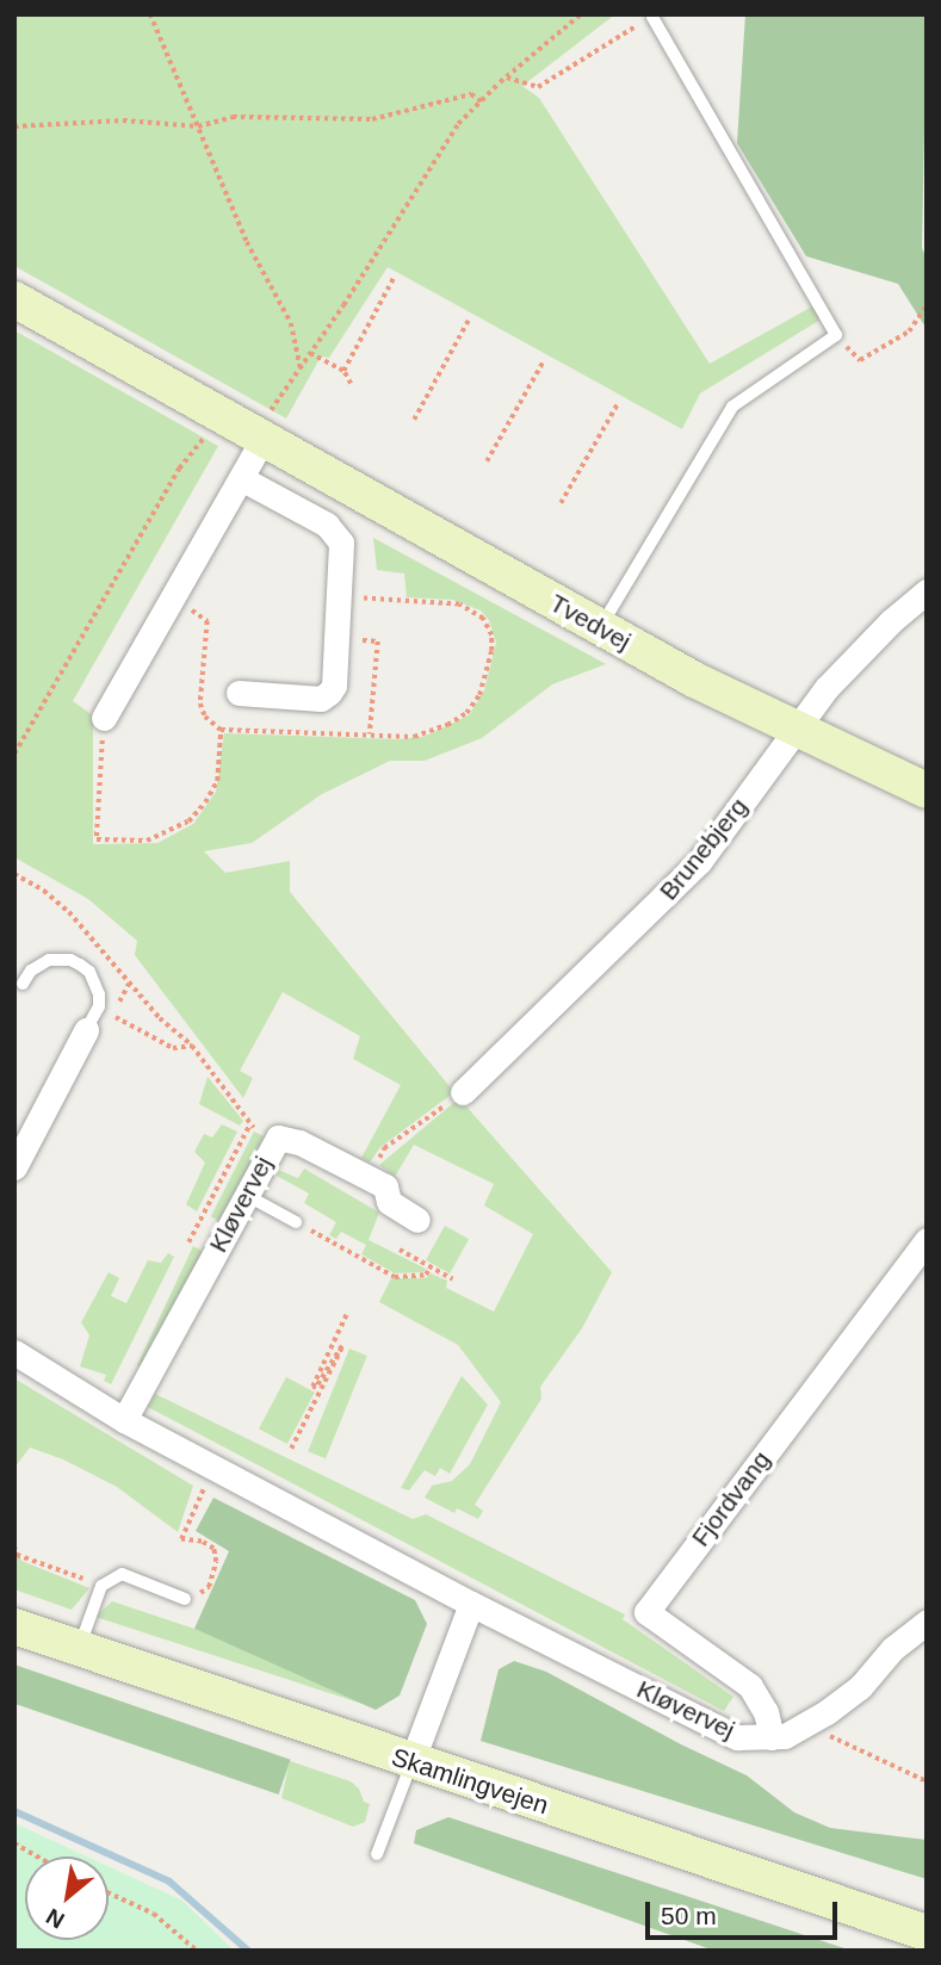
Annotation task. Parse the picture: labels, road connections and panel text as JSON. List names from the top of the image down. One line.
{"streets":{"street":["Tvedvej","Brunebjerg","Kløvervej","Fjordvang","Skamlingvejen"]},"crossings":[["Tvedvej","Brunebjerg"],["Kløvervej","Fjordvang"]],"scale_bar":"50 m","north":"bottom left"}
